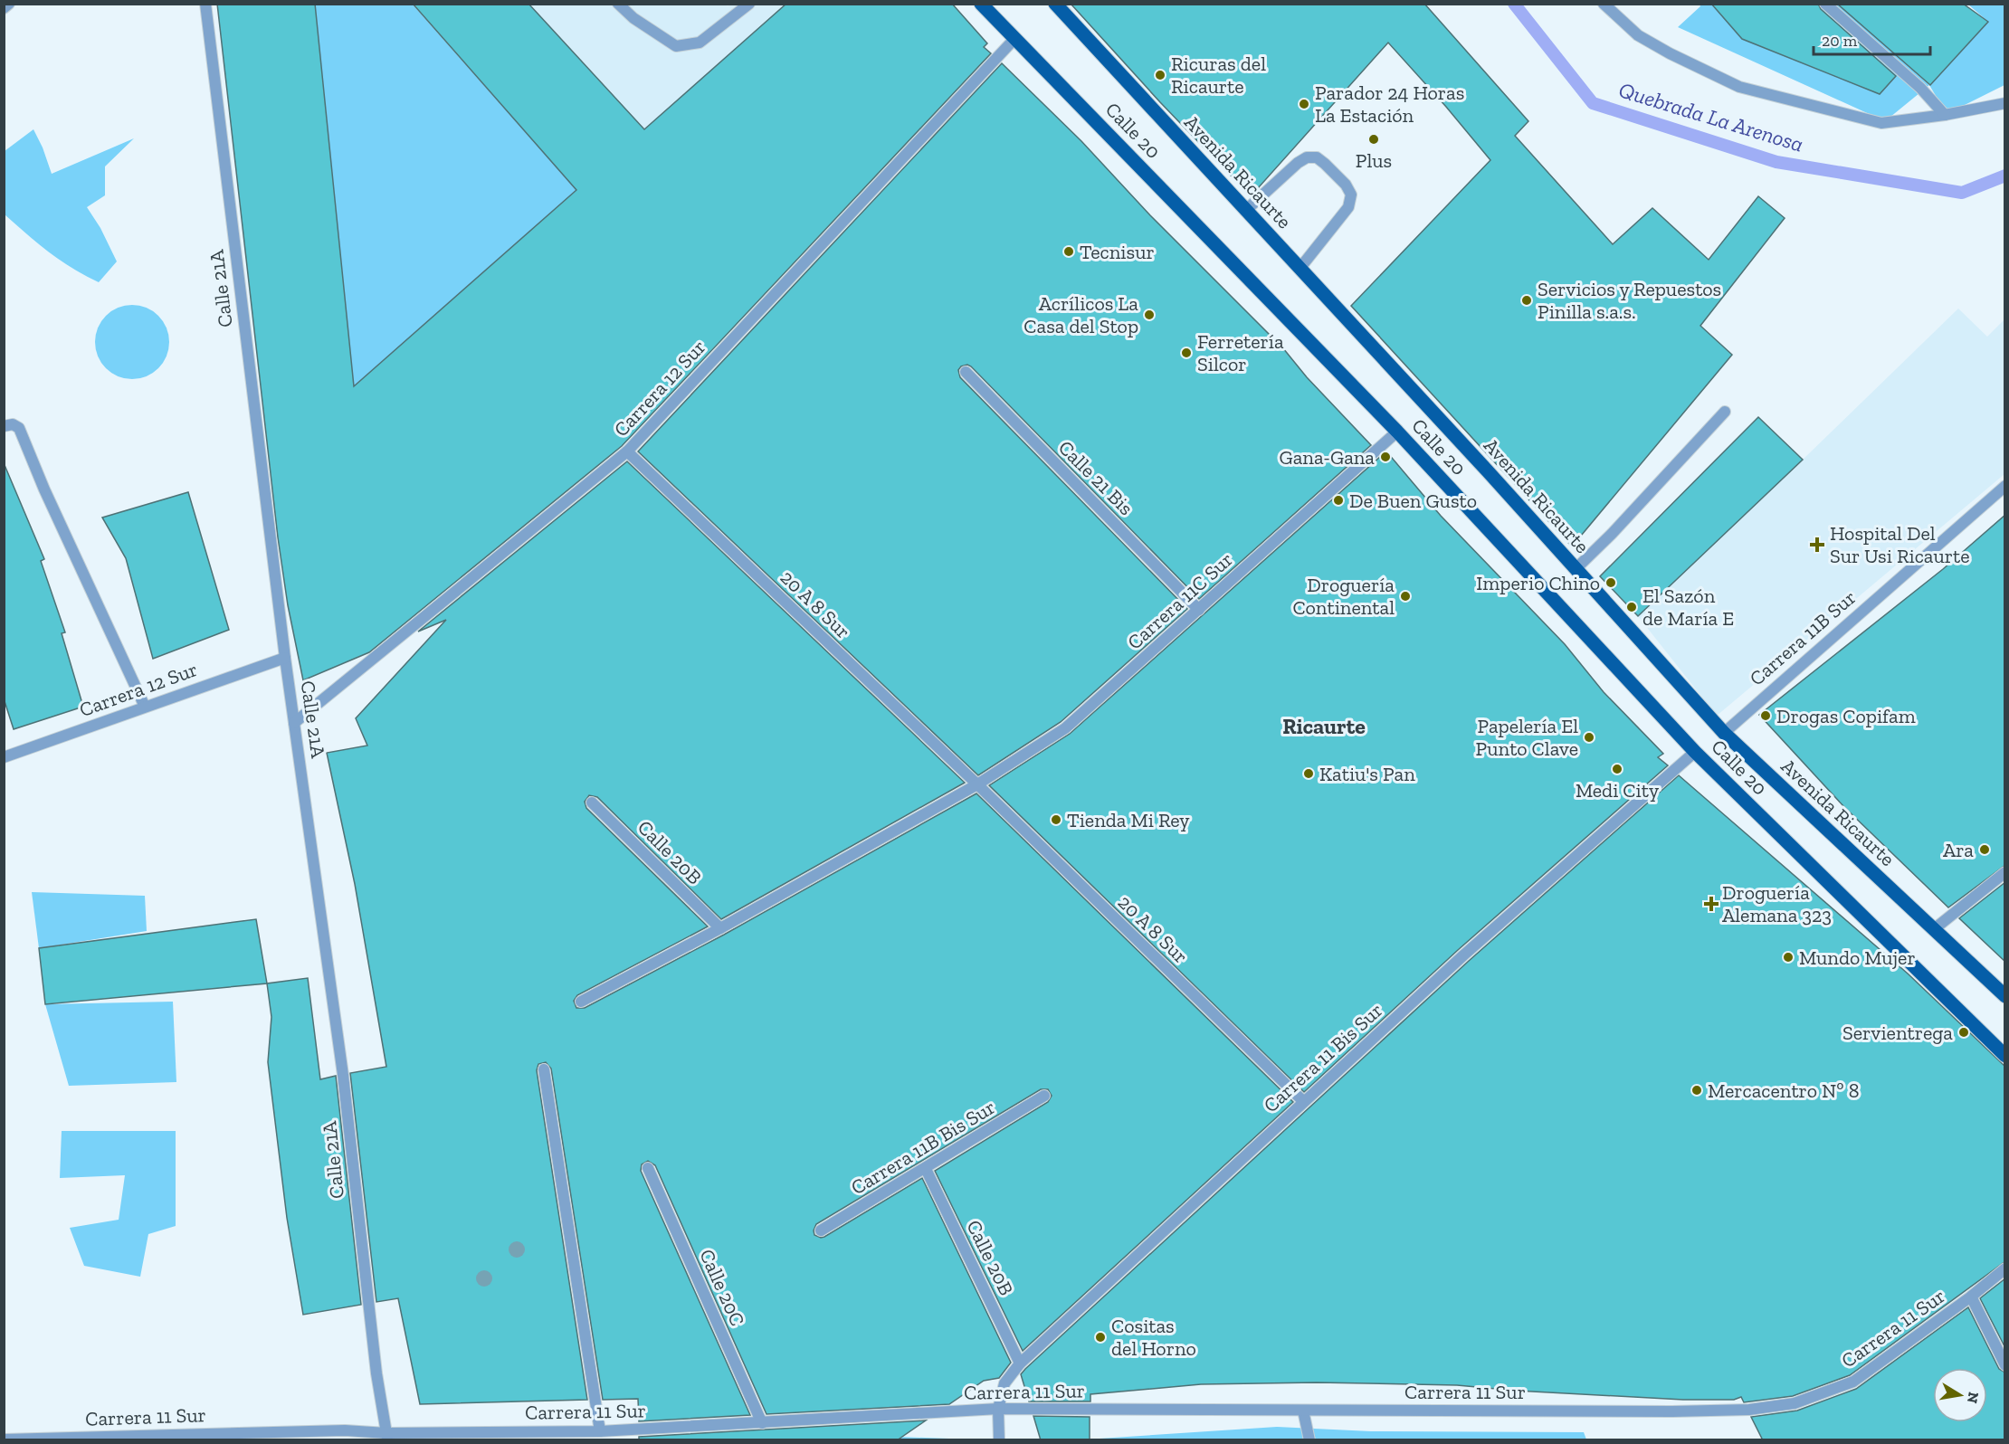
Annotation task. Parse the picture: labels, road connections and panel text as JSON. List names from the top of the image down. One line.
{"streets":{"main road":["Calle 20","Avenida Ricaurte"],"street":["Calle 21A","Carrera 12 Sur","Calle 21 Bis","Carrera 11C Sur","20 A 8 Sur","Carrera 11B Sur","Calle 20B","Carrera 11 Bis Sur","Carrera 11B Bis Sur","Calle 20C","Carrera 11 Sur"]},"crossings":[["Calle 20","Carrera 12 Sur"],["Calle 20","Carrera 11C Sur"],["Calle 20","Carrera 11 Bis Sur"],["Avenida Ricaurte","Carrera 11B Sur"],["Calle 21A","Carrera 12 Sur"],["Calle 21A","Carrera 11 Sur"],["Carrera 12 Sur","20 A 8 Sur"],["Calle 21 Bis","Carrera 11C Sur"],["Carrera 11C Sur","20 A 8 Sur"],["20 A 8 Sur","Carrera 11 Bis Sur"],["Calle 20B","Carrera 11 Bis Sur"],["Calle 20B","Carrera 11B Bis Sur"],["Carrera 11 Bis Sur","Carrera 11 Sur"],["Calle 20C","Carrera 11 Sur"]],"districts":["Ricaurte"],"water":["Quebrada La Arenosa"],"places":{"other":["Ricuras del Ricaurte","Parador 24 Horas La Estación","Plus","Tecnisur","Servicios y Repuestos Pinilla s.a.s.","Acrílicos La Casa del Stop","Ferretería Silcor","Gana-Gana","De Buen Gusto","Imperio Chino","Droguería Continental","El Sazón de María E","Drogas Copifam","Papelería El Punto Clave","Medi City","Katiu's Pan","Tienda Mi Rey","Ara","Mundo Mujer","Servientrega","Mercacentro Nº 8","Cositas del Horno"],"health":["Hospital Del Sur Usi Ricaurte","Droguería Alemana 323"]},"scale_bar":"20 m","north":"right"}
